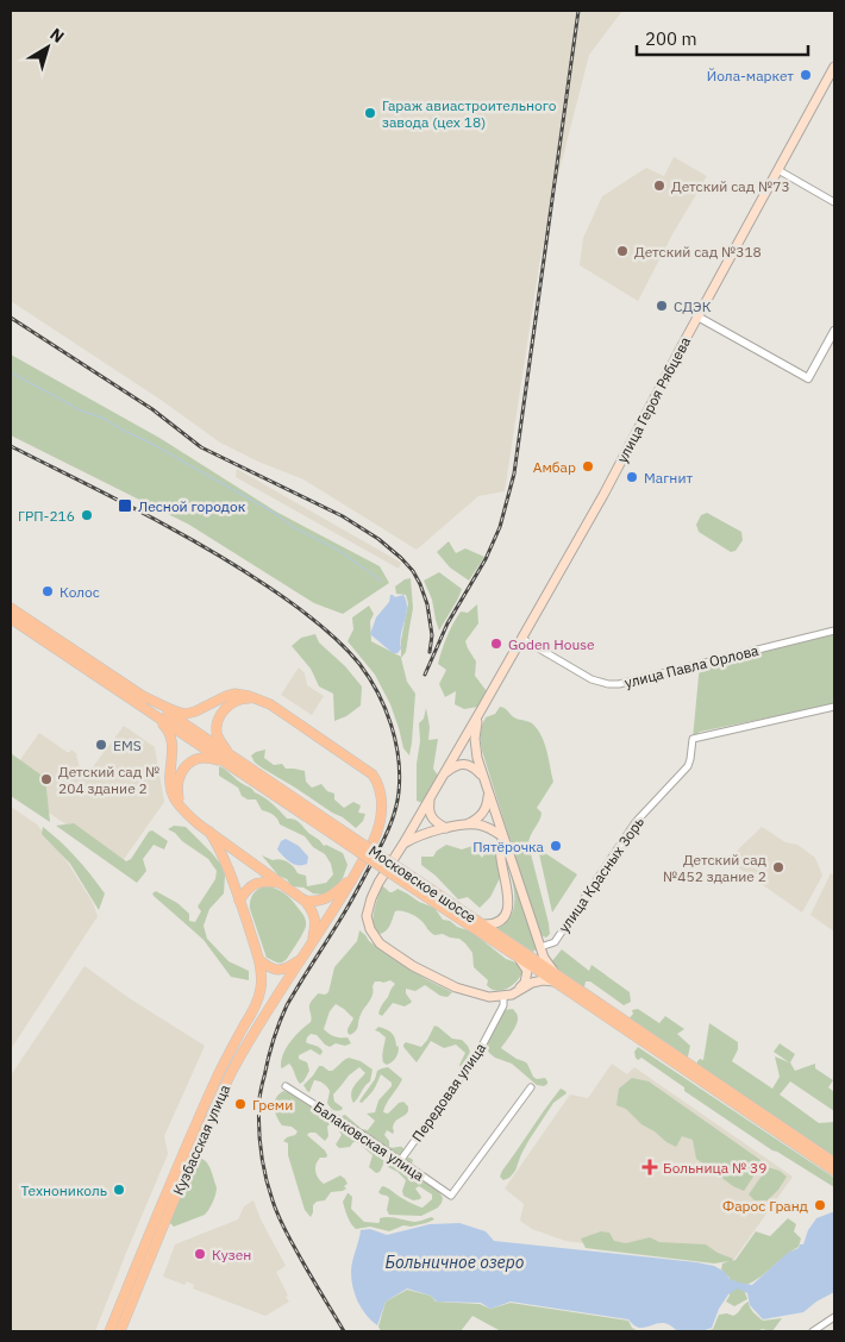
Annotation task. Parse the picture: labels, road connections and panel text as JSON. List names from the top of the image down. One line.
{"streets":{"main road":["улица Героя Рябцева","Московское шоссе","Кузбасская улица"],"street":["улица Павла Орлова","улица Красных Зорь","Передовая улица","Балаковская улица"]},"crossings":[["улица Героя Рябцева","улица Павла Орлова"],["Передовая улица","Балаковская улица"]],"water":["Больничное озеро"],"places":{"other":["Йола-маркет","Гараж авиастроительного завода (цех 18)","Детский сад №73","Детский сад №318","СДЭК","Амбар","Магнит","ГРП-216","Колос","Goden House","EMS","Детский сад № 204 здание 2","Пятёрочка","Детский сад №452 здание 2","Греми","Технониколь","Фарос Гранд","Кузен"],"transit":["Лесной городок"],"health":["Больница № 39"]},"scale_bar":"200 m","north":"top right"}
